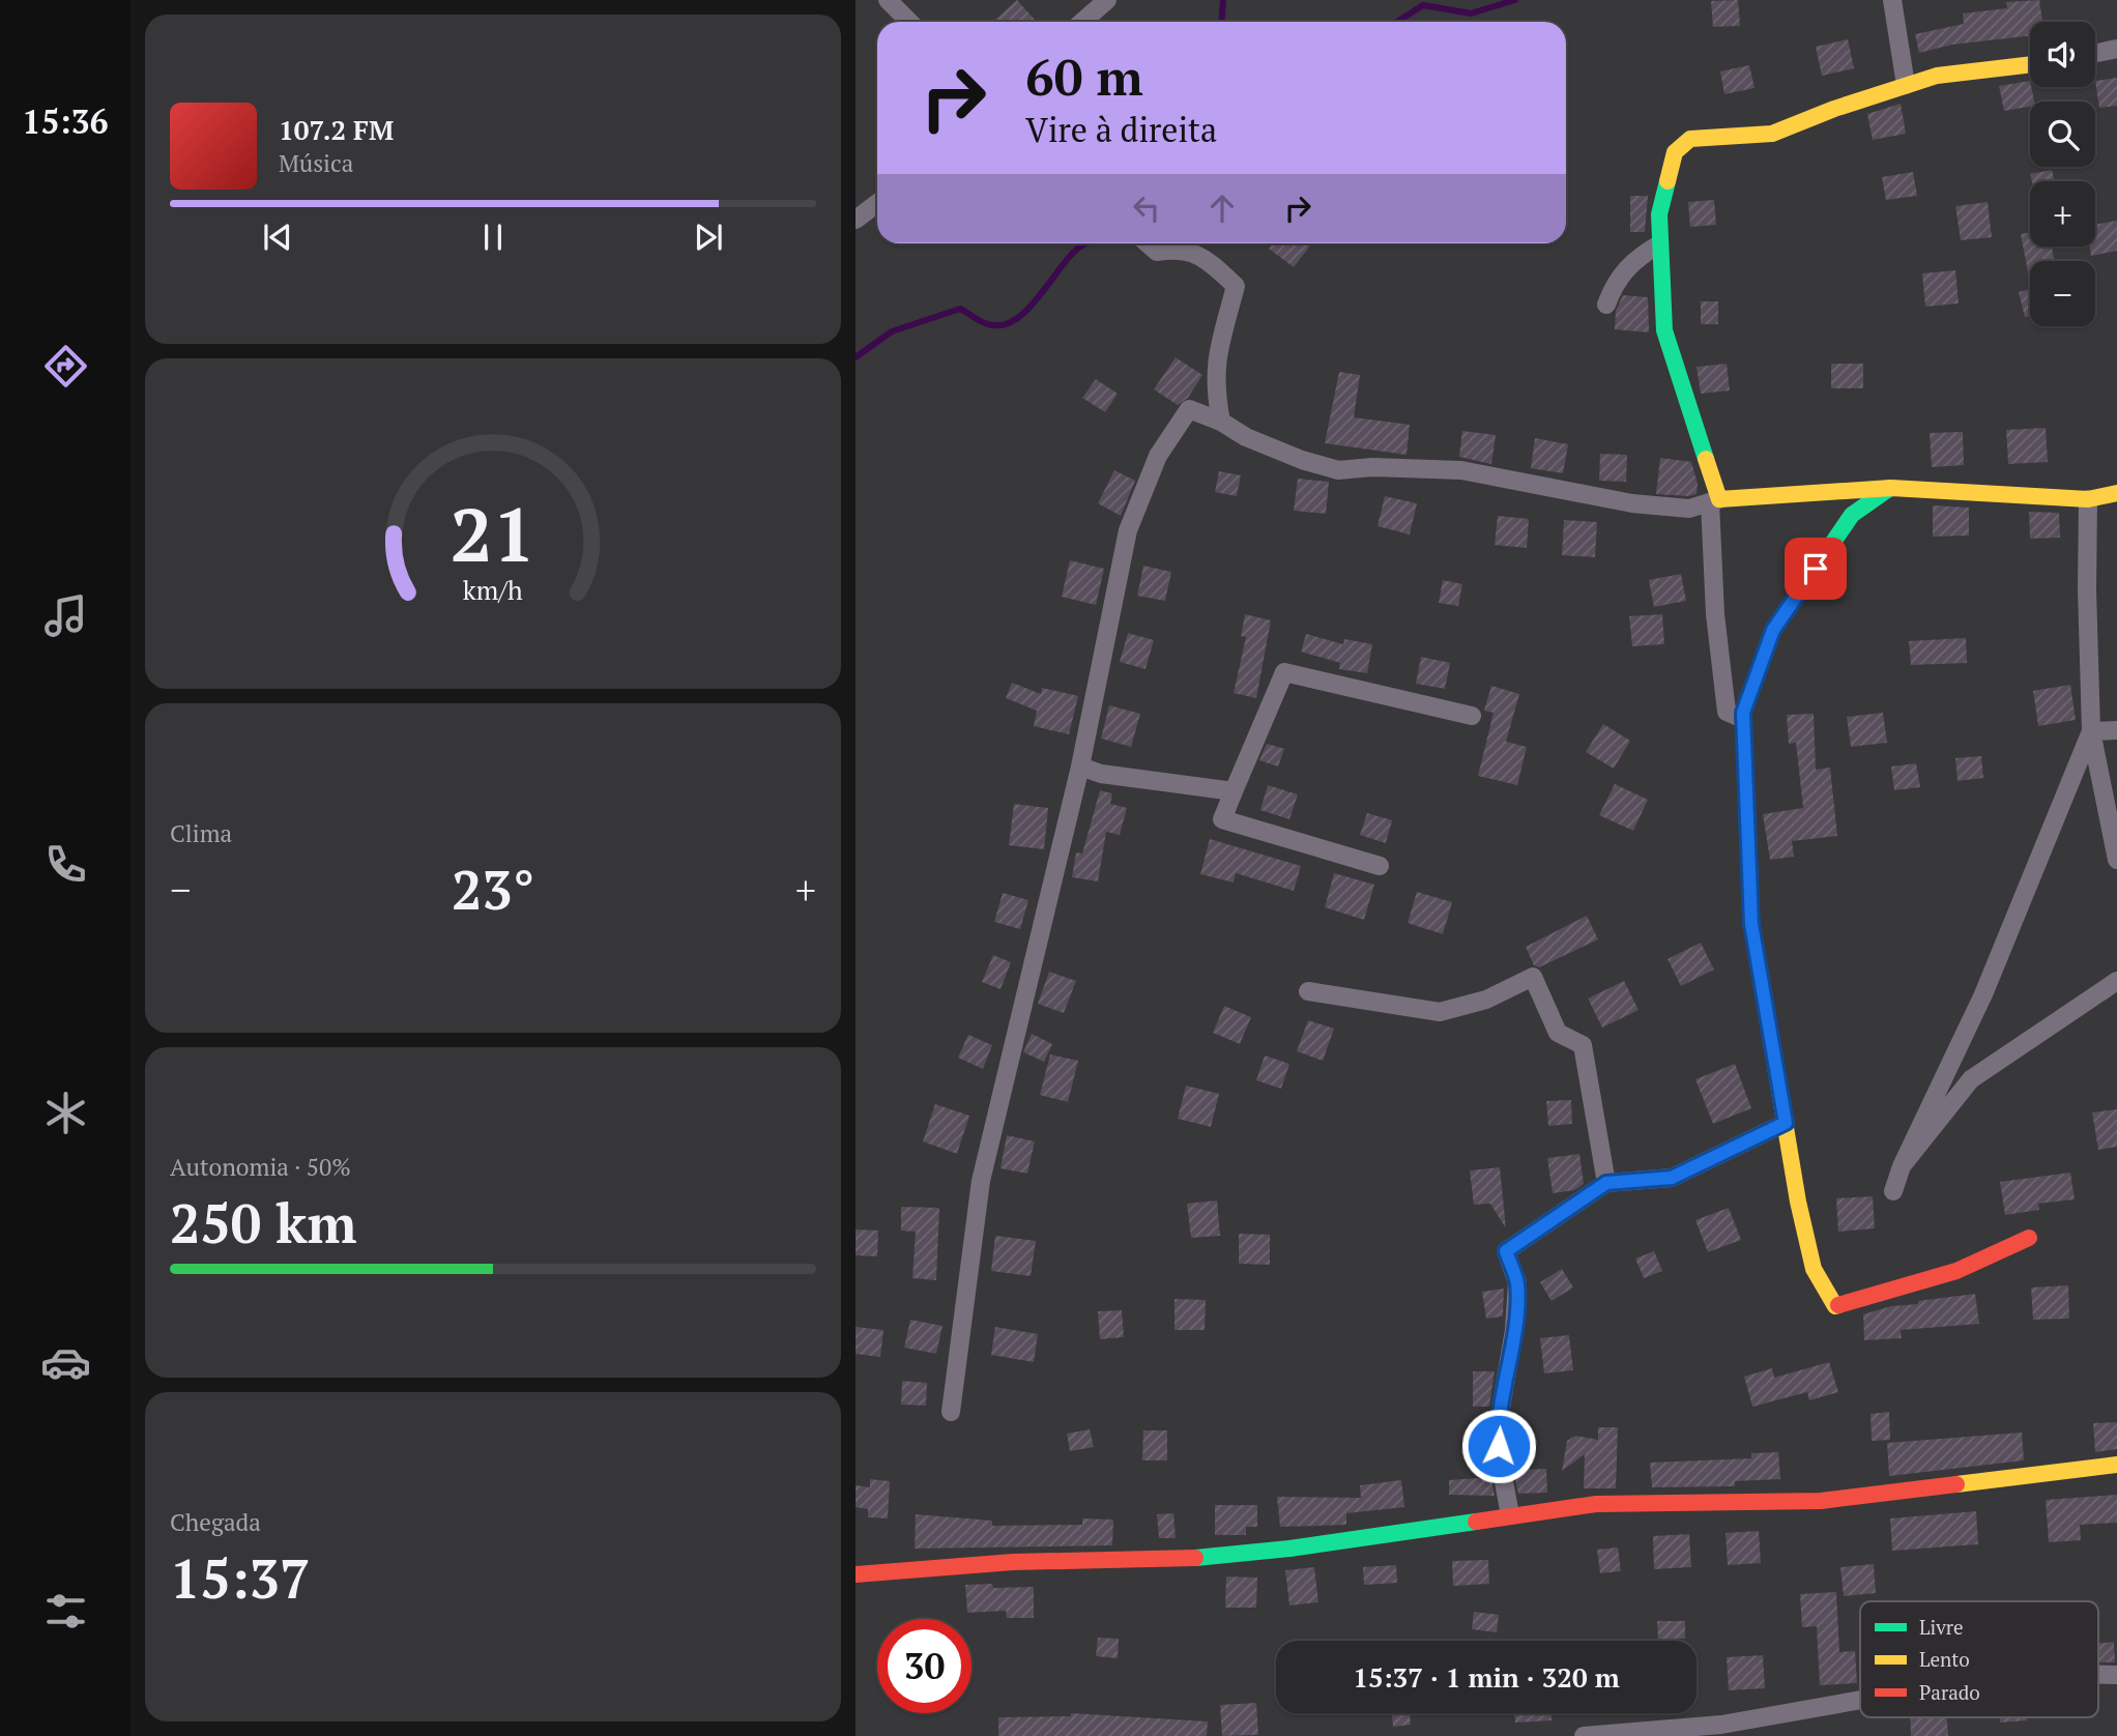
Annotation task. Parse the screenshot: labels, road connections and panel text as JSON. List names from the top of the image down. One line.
{"legend":["Livre","Lento","Parado"],"page":{"tabs":"15:36","map_buttons":["+","−"],"turn":["60 m","Vire à direita"],"song":["107.2 FM","Música"],"tile":["Clima",["Autonomia · 50%","250 km"],["Chegada","15:37"]],"heat":["−","23°","+"],"limit":"30","trip":"15:37 · 1 min · 320 m","gauge":["21","km/h"]}}
